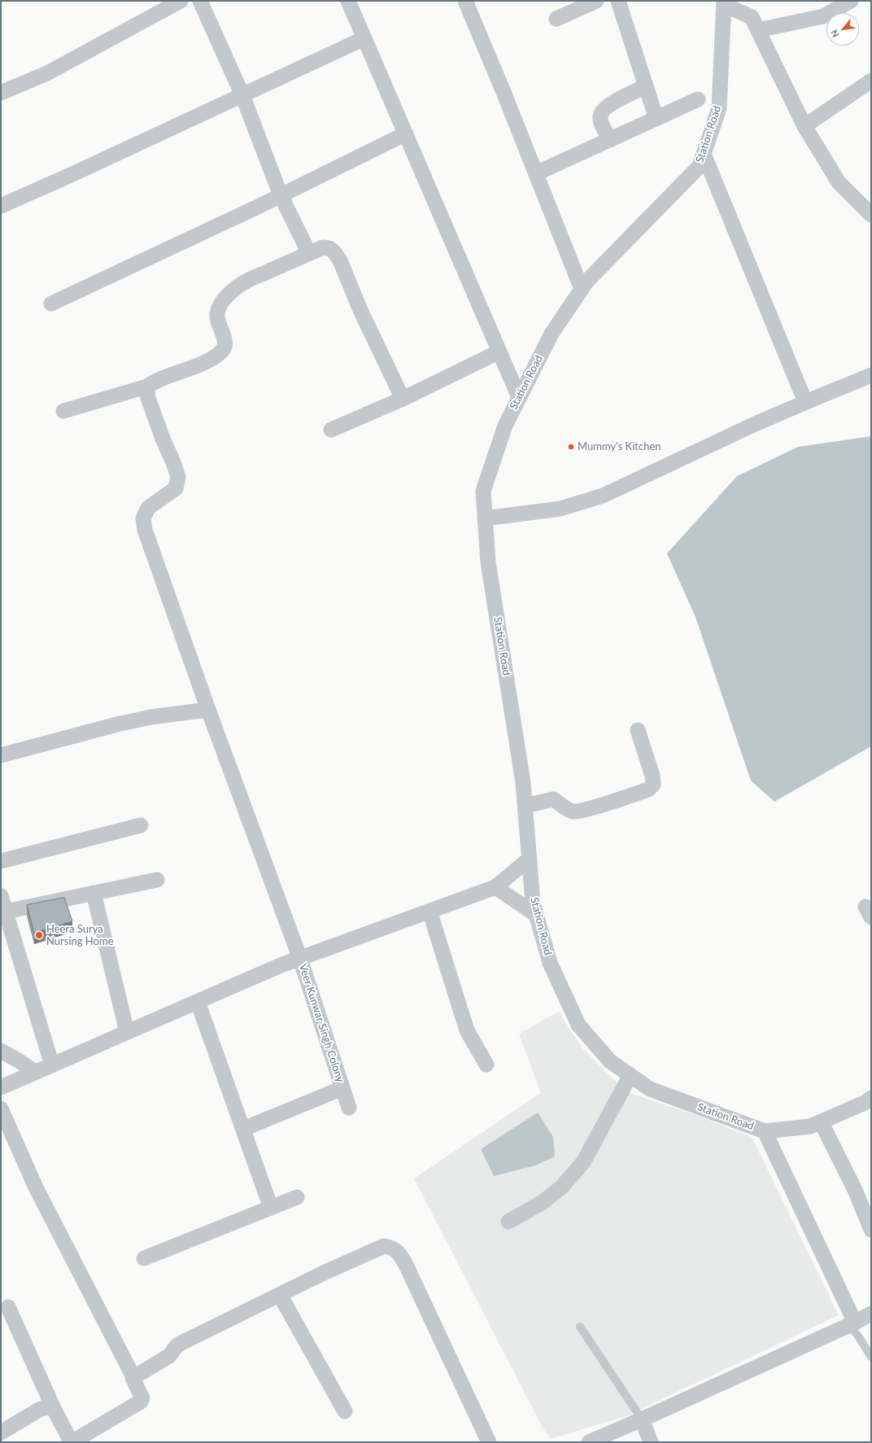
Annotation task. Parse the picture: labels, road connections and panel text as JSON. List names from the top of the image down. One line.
{"streets":{"street":["Station Road","Veer Kunwar Singh Colony"]},"places":["Mummy's Kitchen","Heera Surya Nursing Home"],"north":"bottom left"}
